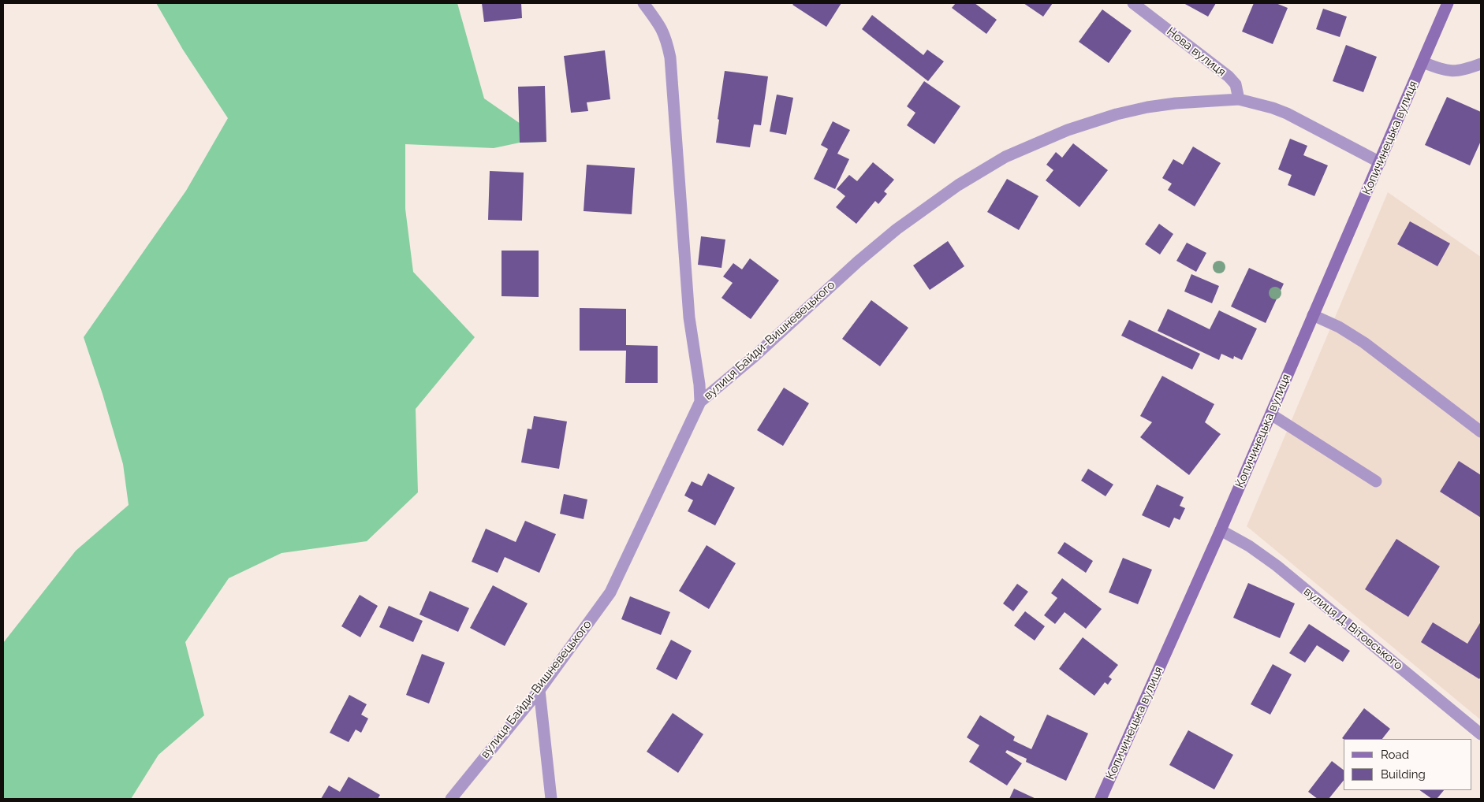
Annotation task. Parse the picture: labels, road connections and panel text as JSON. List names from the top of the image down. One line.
{"streets":{"main road":["Копичинецька вулиця"],"street":["Нова вулиця","вулиця Байди-Вишневецького","вулиця Д. Вітовського"]},"crossings":[["Нова вулиця","вулиця Байди-Вишневецького"],["Копичинецька вулиця","вулиця Д. Вітовського"]],"legend":["Road","Building"]}
